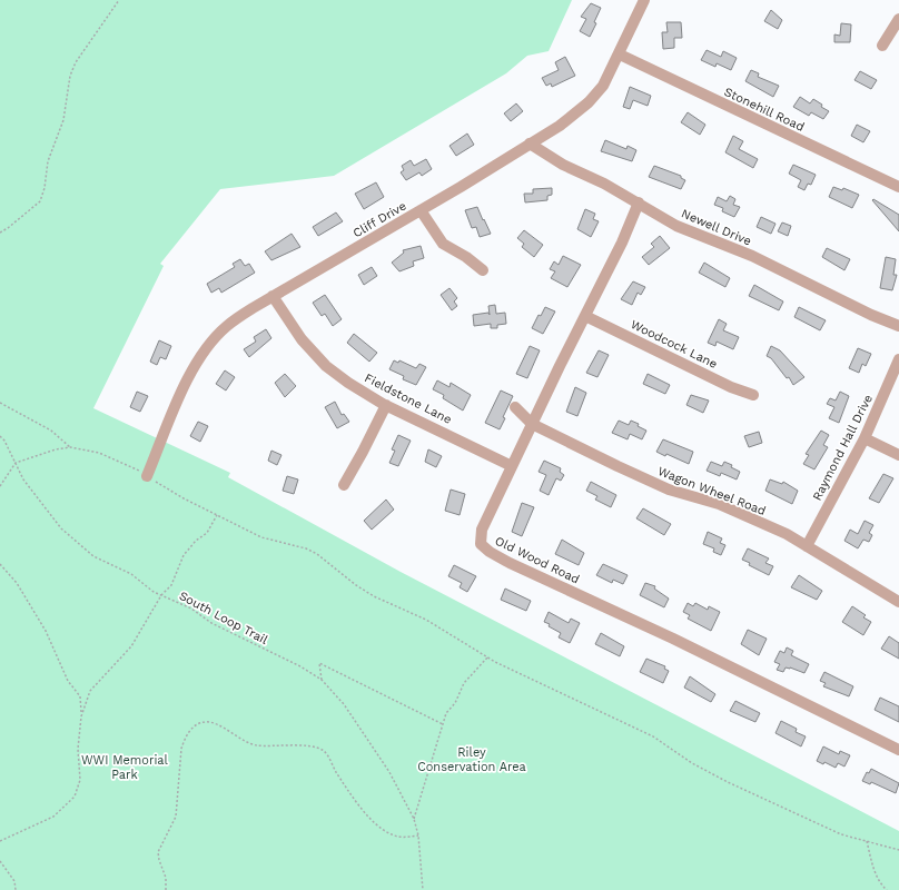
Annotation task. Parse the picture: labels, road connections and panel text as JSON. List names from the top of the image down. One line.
{"streets":{"street":["Stonehill Road","Cliff Drive","Newell Drive","Woodcock Lane","Fieldstone Lane","Raymond Hall Drive","Wagon Wheel Road","Old Wood Road"],"path":["South Loop Trail"]},"crossings":[["Stonehill Road","Cliff Drive"],["Cliff Drive","Newell Drive"],["Cliff Drive","Fieldstone Lane"],["Newell Drive","Old Wood Road"],["Woodcock Lane","Old Wood Road"],["Fieldstone Lane","Old Wood Road"],["Raymond Hall Drive","Wagon Wheel Road"],["Wagon Wheel Road","Old Wood Road"]],"parks":["Riley Conservation Area","WWI Memorial Park"]}
